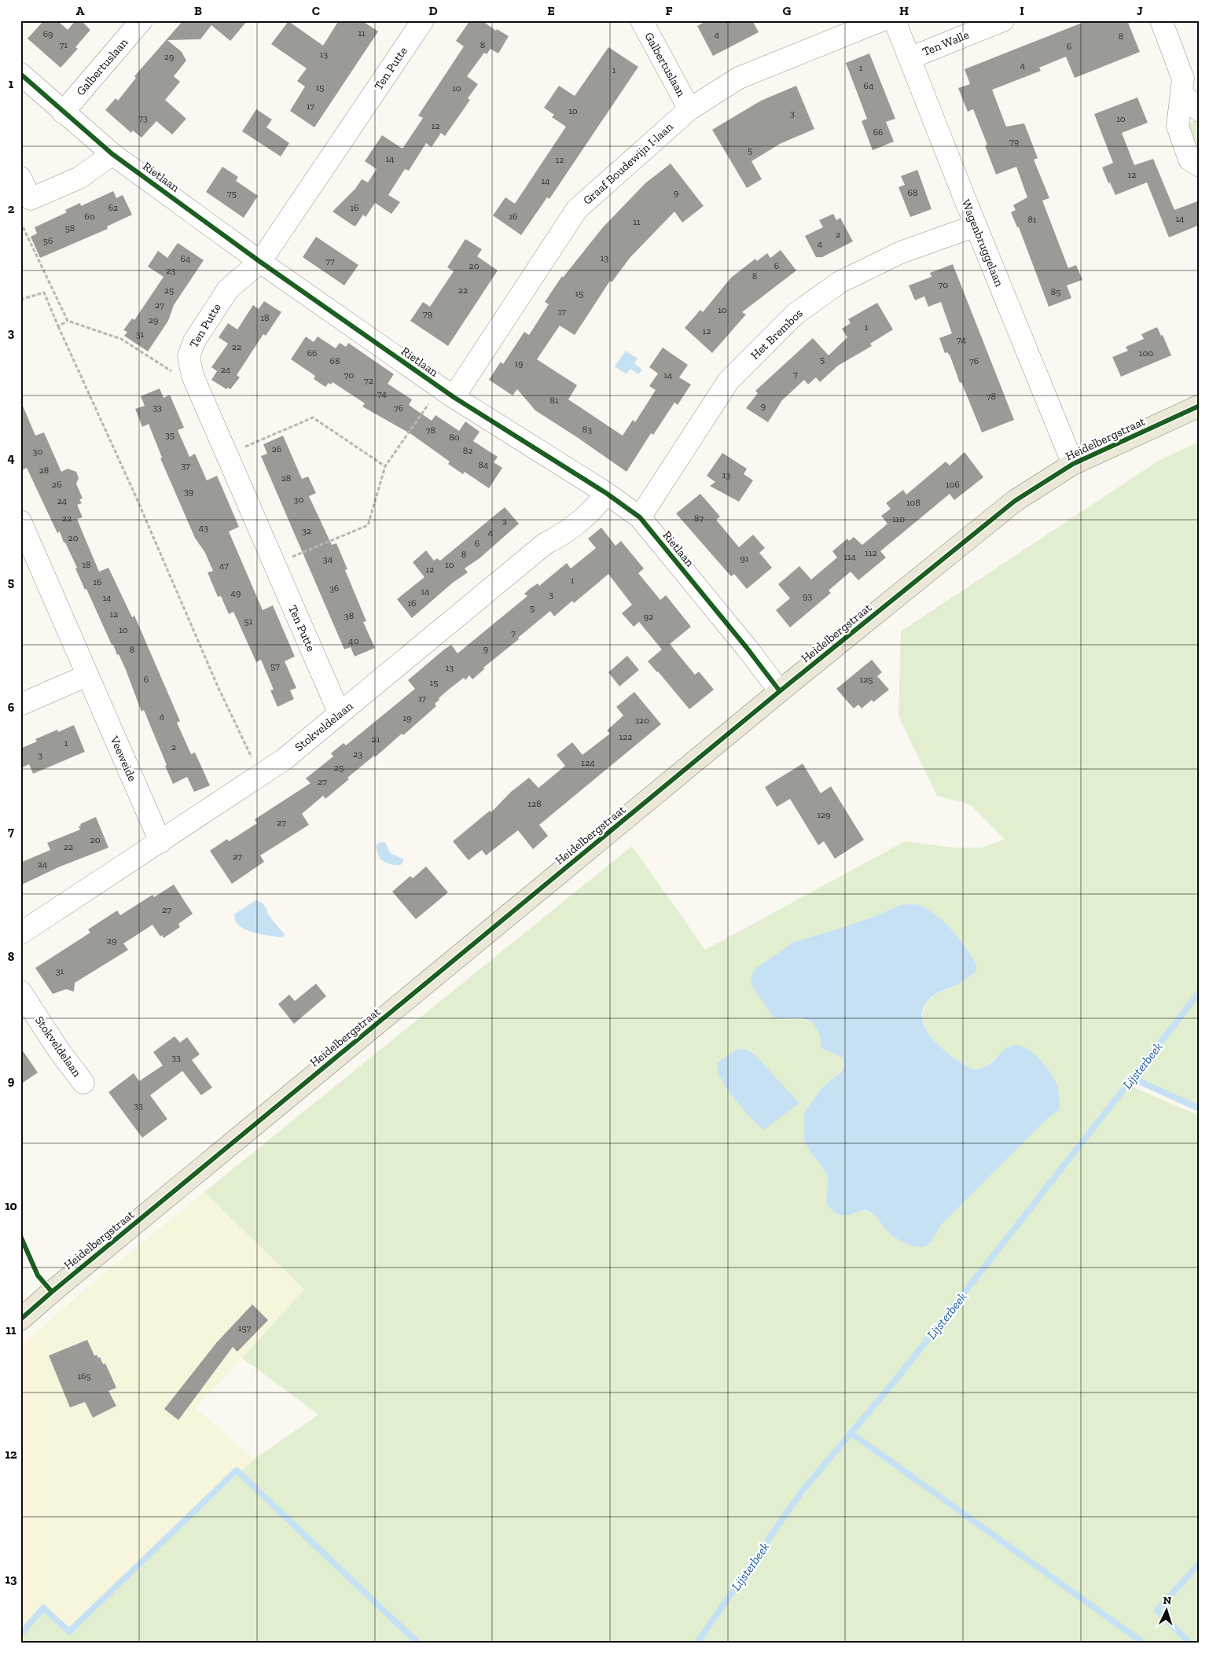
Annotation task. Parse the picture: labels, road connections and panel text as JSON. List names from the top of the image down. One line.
{"streets":{"main road":["Heidelbergstraat"],"street":["Ten Walle","Galbertuslaan","Ten Putte","Graaf Boudewijn I-laan","Rietlaan","Wagenbruggelaan","Het Brembos","Stokveldelaan","Veeweide"]},"crossings":[["Ten Walle","Wagenbruggelaan"],["Galbertuslaan","Graaf Boudewijn I-laan"],["Galbertuslaan","Rietlaan"],["Ten Putte","Rietlaan"],["Ten Putte","Stokveldelaan"],["Graaf Boudewijn I-laan","Rietlaan"],["Rietlaan","Het Brembos"],["Rietlaan","Heidelbergstraat"],["Rietlaan","Stokveldelaan"],["Wagenbruggelaan","Het Brembos"],["Wagenbruggelaan","Heidelbergstraat"],["Stokveldelaan","Veeweide"]],"water":["Lijsterbeek"],"house_numbers":["11","69","4","8","71","8","6","13","29","4","1","1","64","15","10","17","10","3","73","10","12","66","79","5","14","12","12","14","9","68","75","62","16","60","16","14","81","11","58","2","56","4","13","64","77","20","6","23","8","70","25","22","85","15","27","10","17","79","18","29","1","12","31","74","22","66","100","5","68","76","19","24","7","70","14","72","74","78","81","9","33","76","83","78","35","80","26","82","30","84","37","28","13","28","26","106","39","30","24","108","22","87","110","2","43","32","4","20","6","112","8","114","91","34","18","10","47","12","1","16","36","14","49","3","93","14","16","5","12","38","92","51","10","7","40","9","8","57","13","6","125","15","17","4","19","120","122","21","1","2","23","3","124","25","27","128","129","27","20","22","27","24","27","29","31","33","33","157","165"],"north":"top","grid":{"columns":["A","B","C","D","E","F","G","H","I","J"],"rows":["1","2","3","4","5","6","7","8","9","10","11","12","13"]}}
